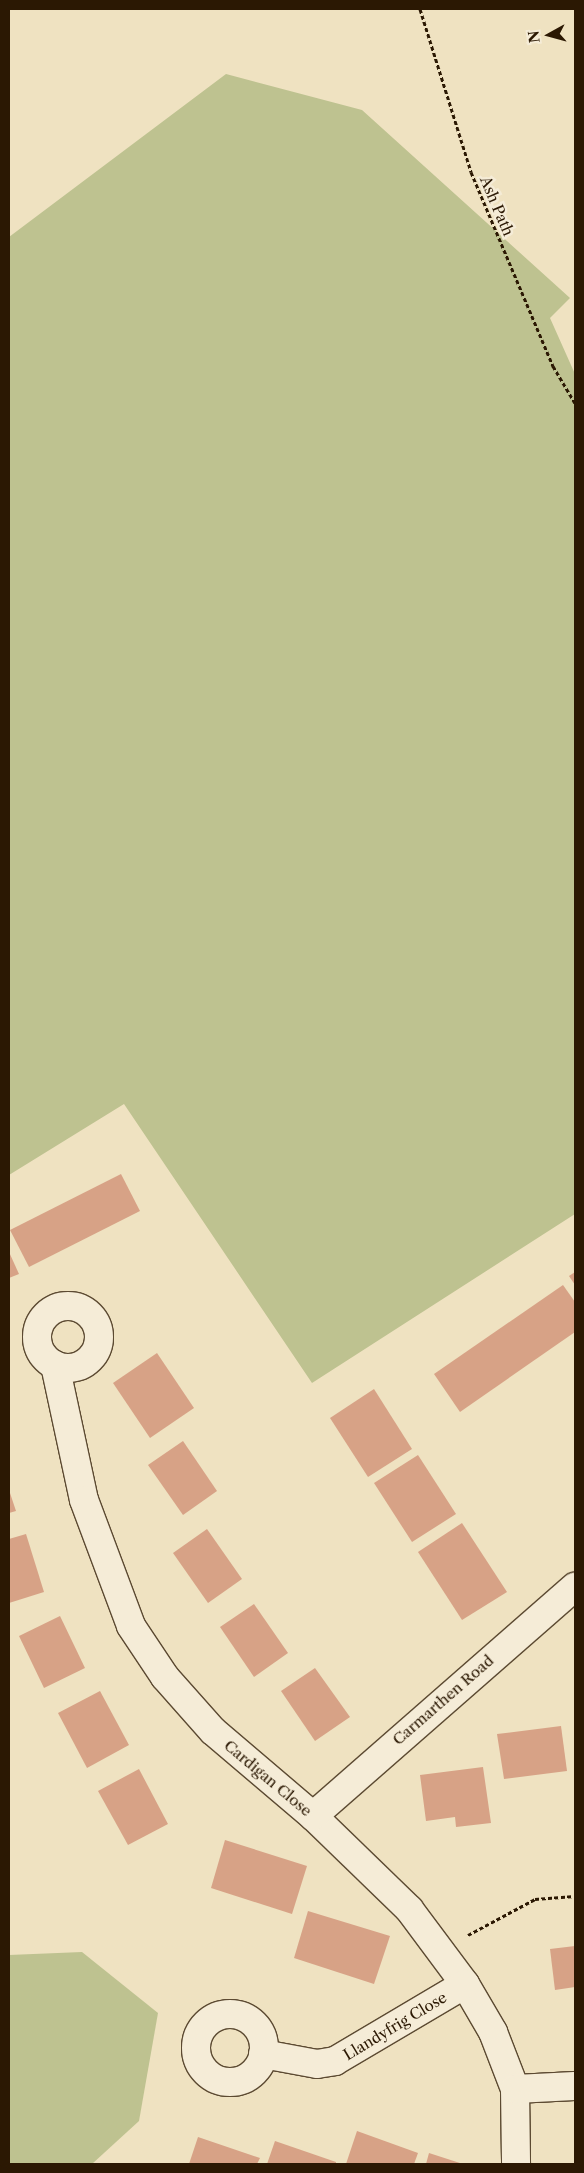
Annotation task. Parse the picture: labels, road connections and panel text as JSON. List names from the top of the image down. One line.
{"streets":{"street":["Carmarthen Road","Cardigan Close","Llandyfrig Close"],"path":["Ash Path"]},"crossings":[["Carmarthen Road","Cardigan Close"],["Cardigan Close","Llandyfrig Close"]],"north":"left"}
